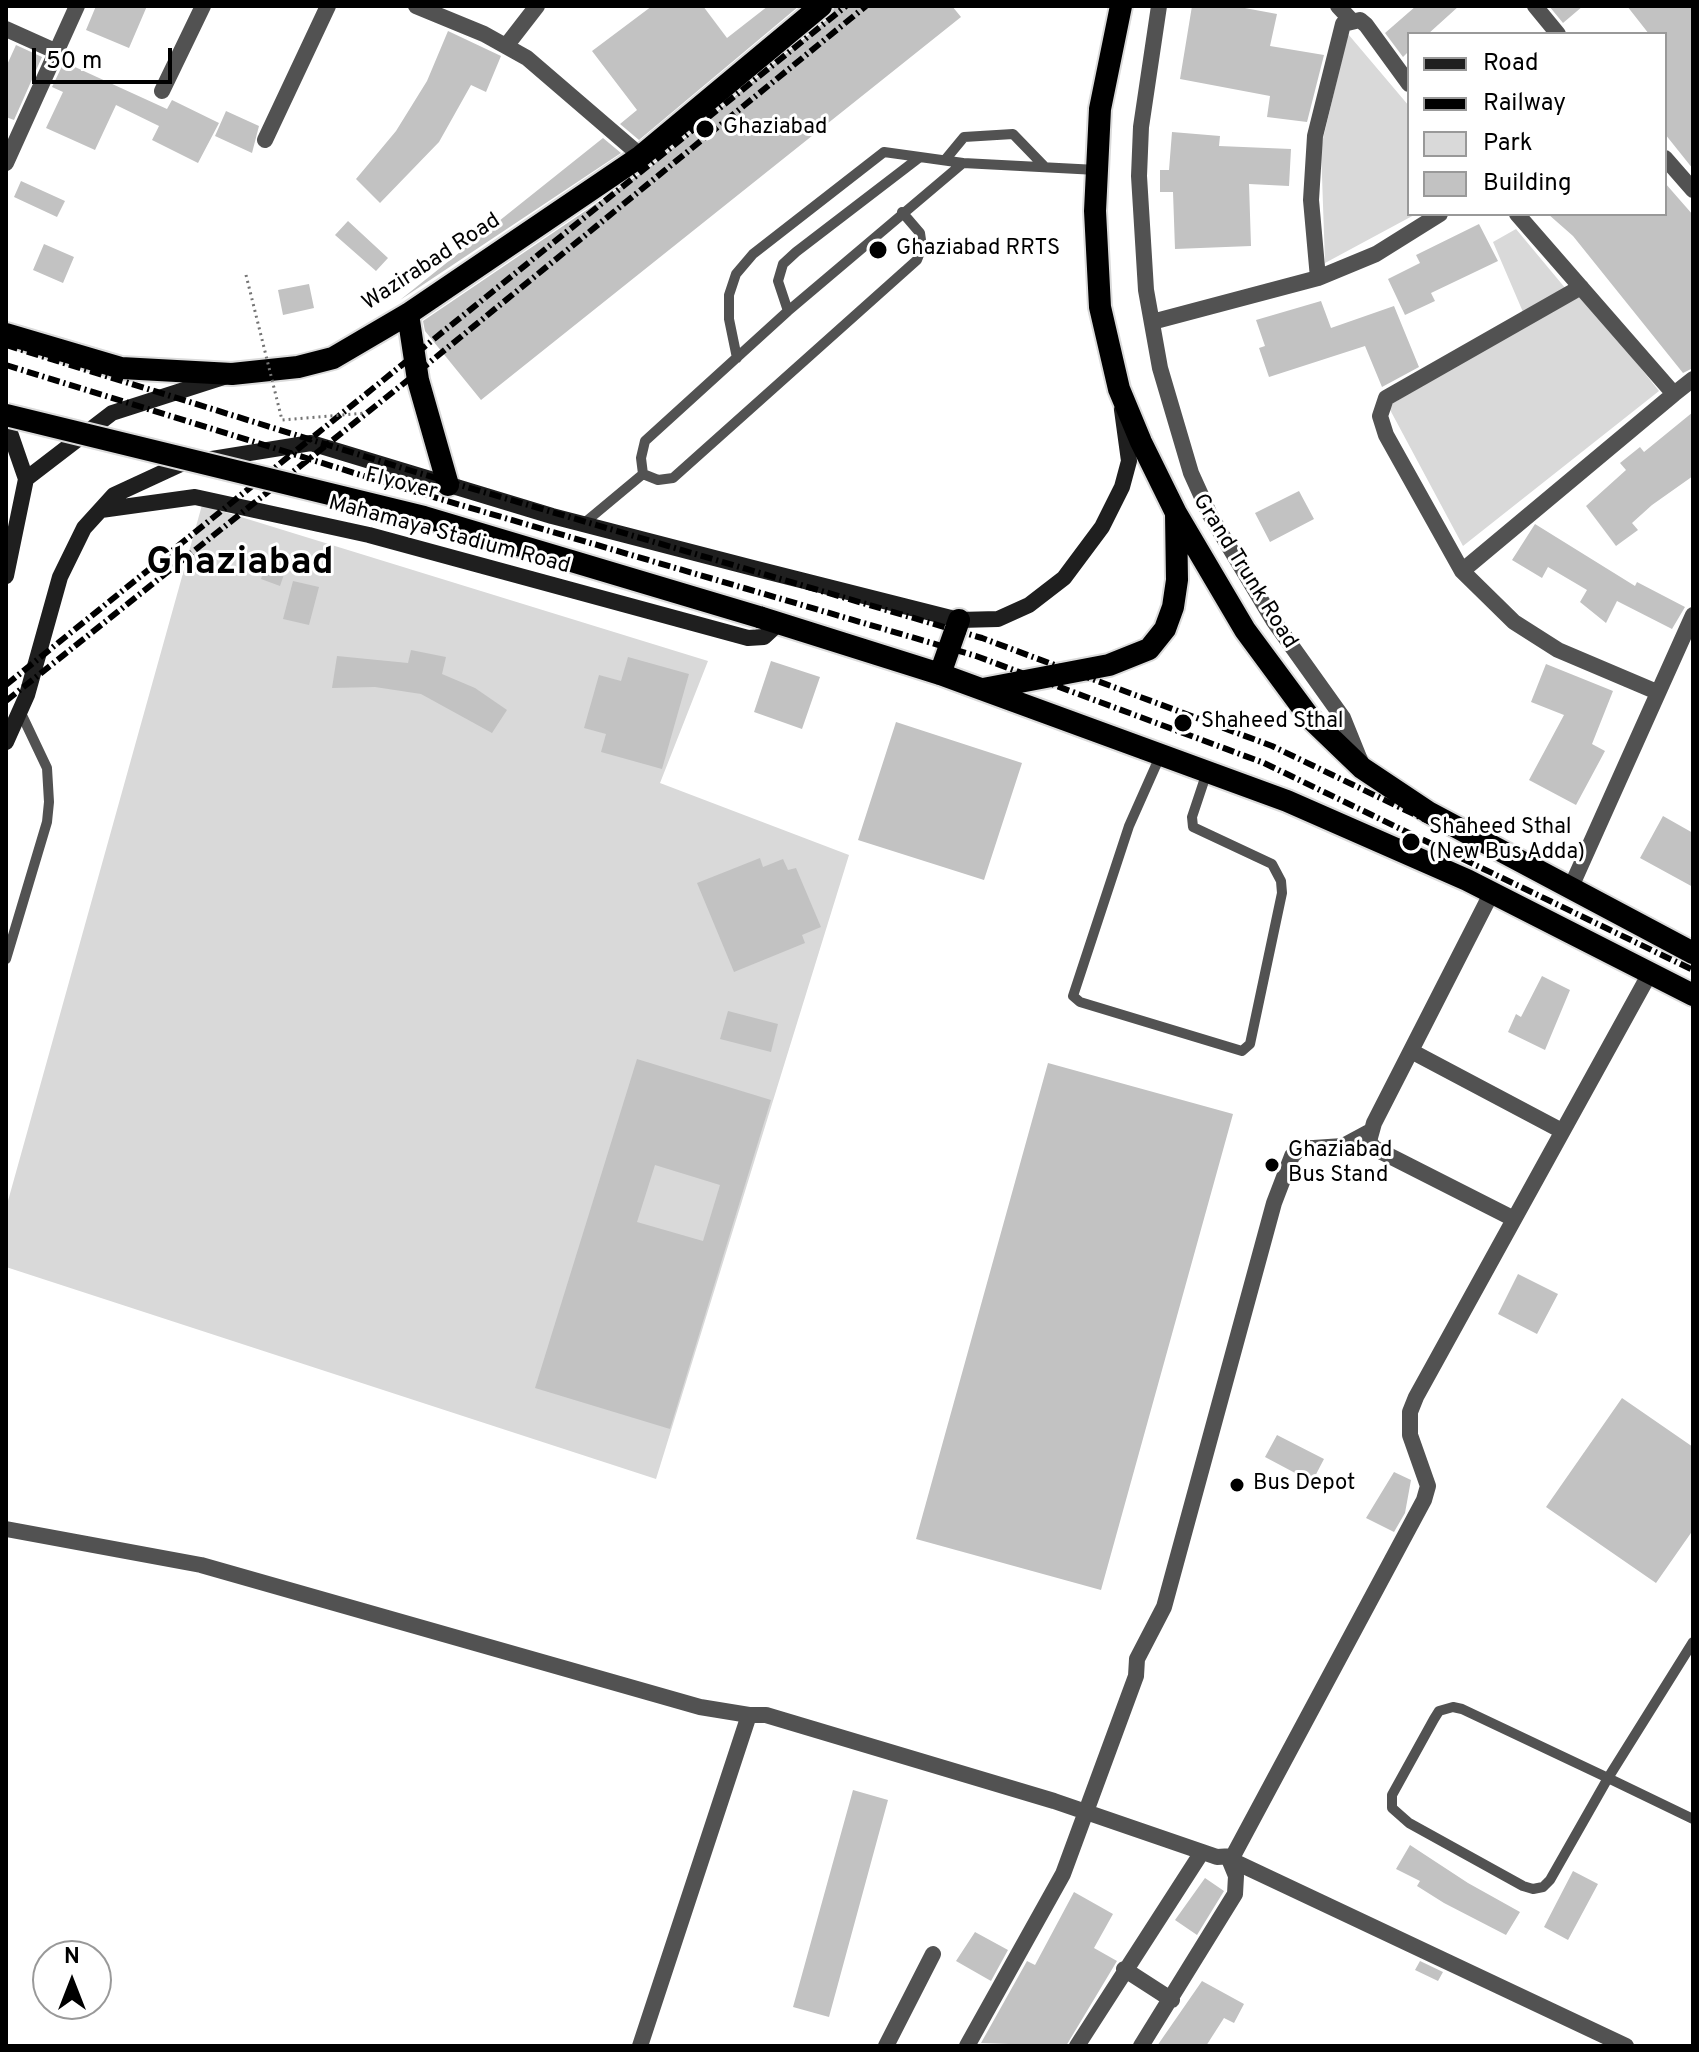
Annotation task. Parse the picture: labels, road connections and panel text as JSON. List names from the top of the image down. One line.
{"streets":{"highway":["Wazirabad Road","Flyover","Grand Trunk Road"],"main road":["Mahamaya Stadium Road"]},"crossings":[["Flyover","Mahamaya Stadium Road"]],"districts":["Ghaziabad"],"places":["Ghaziabad","Ghaziabad RRTS","Shaheed Sthal","Shaheed Sthal (New Bus Adda)","Ghaziabad Bus Stand","Bus Depot"],"legend":["Road","Railway","Park","Building"],"scale_bar":"50 m","north":"top"}
